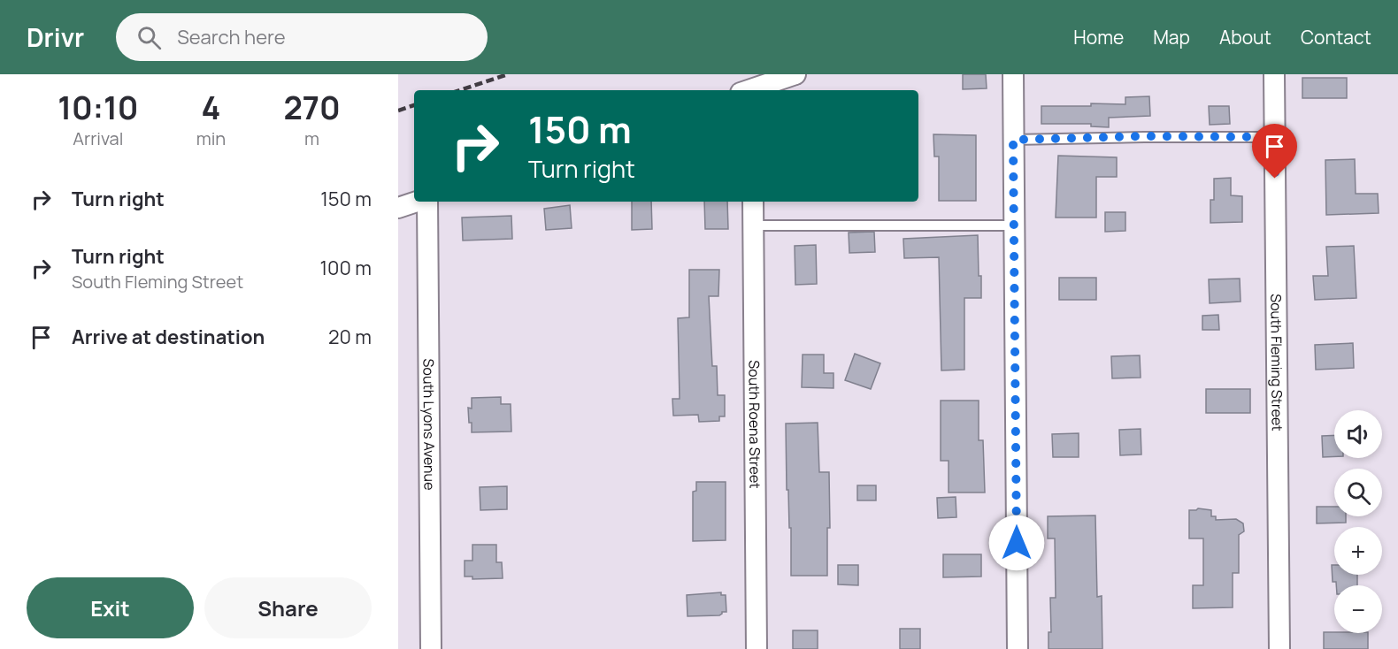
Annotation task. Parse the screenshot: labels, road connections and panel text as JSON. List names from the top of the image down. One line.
{"streets":{"street":["South Fleming Street","South Lyons Avenue","South Roena Street"]},"page":{"header":"Drivr","search":"Search here","nav":["Home","Map","About","Contact"],"eta":["10:10","Arrival","4","min","270","m"],"turn":["150 m","Turn right"],"list":[{"name":"Turn right","value":"150 m"},{"name":"Turn right","note":"South Fleming Street","value":"100 m"},{"name":"Arrive at destination","value":"20 m"}],"map_buttons":["+","−"],"buttons":["Exit","Share"]}}
